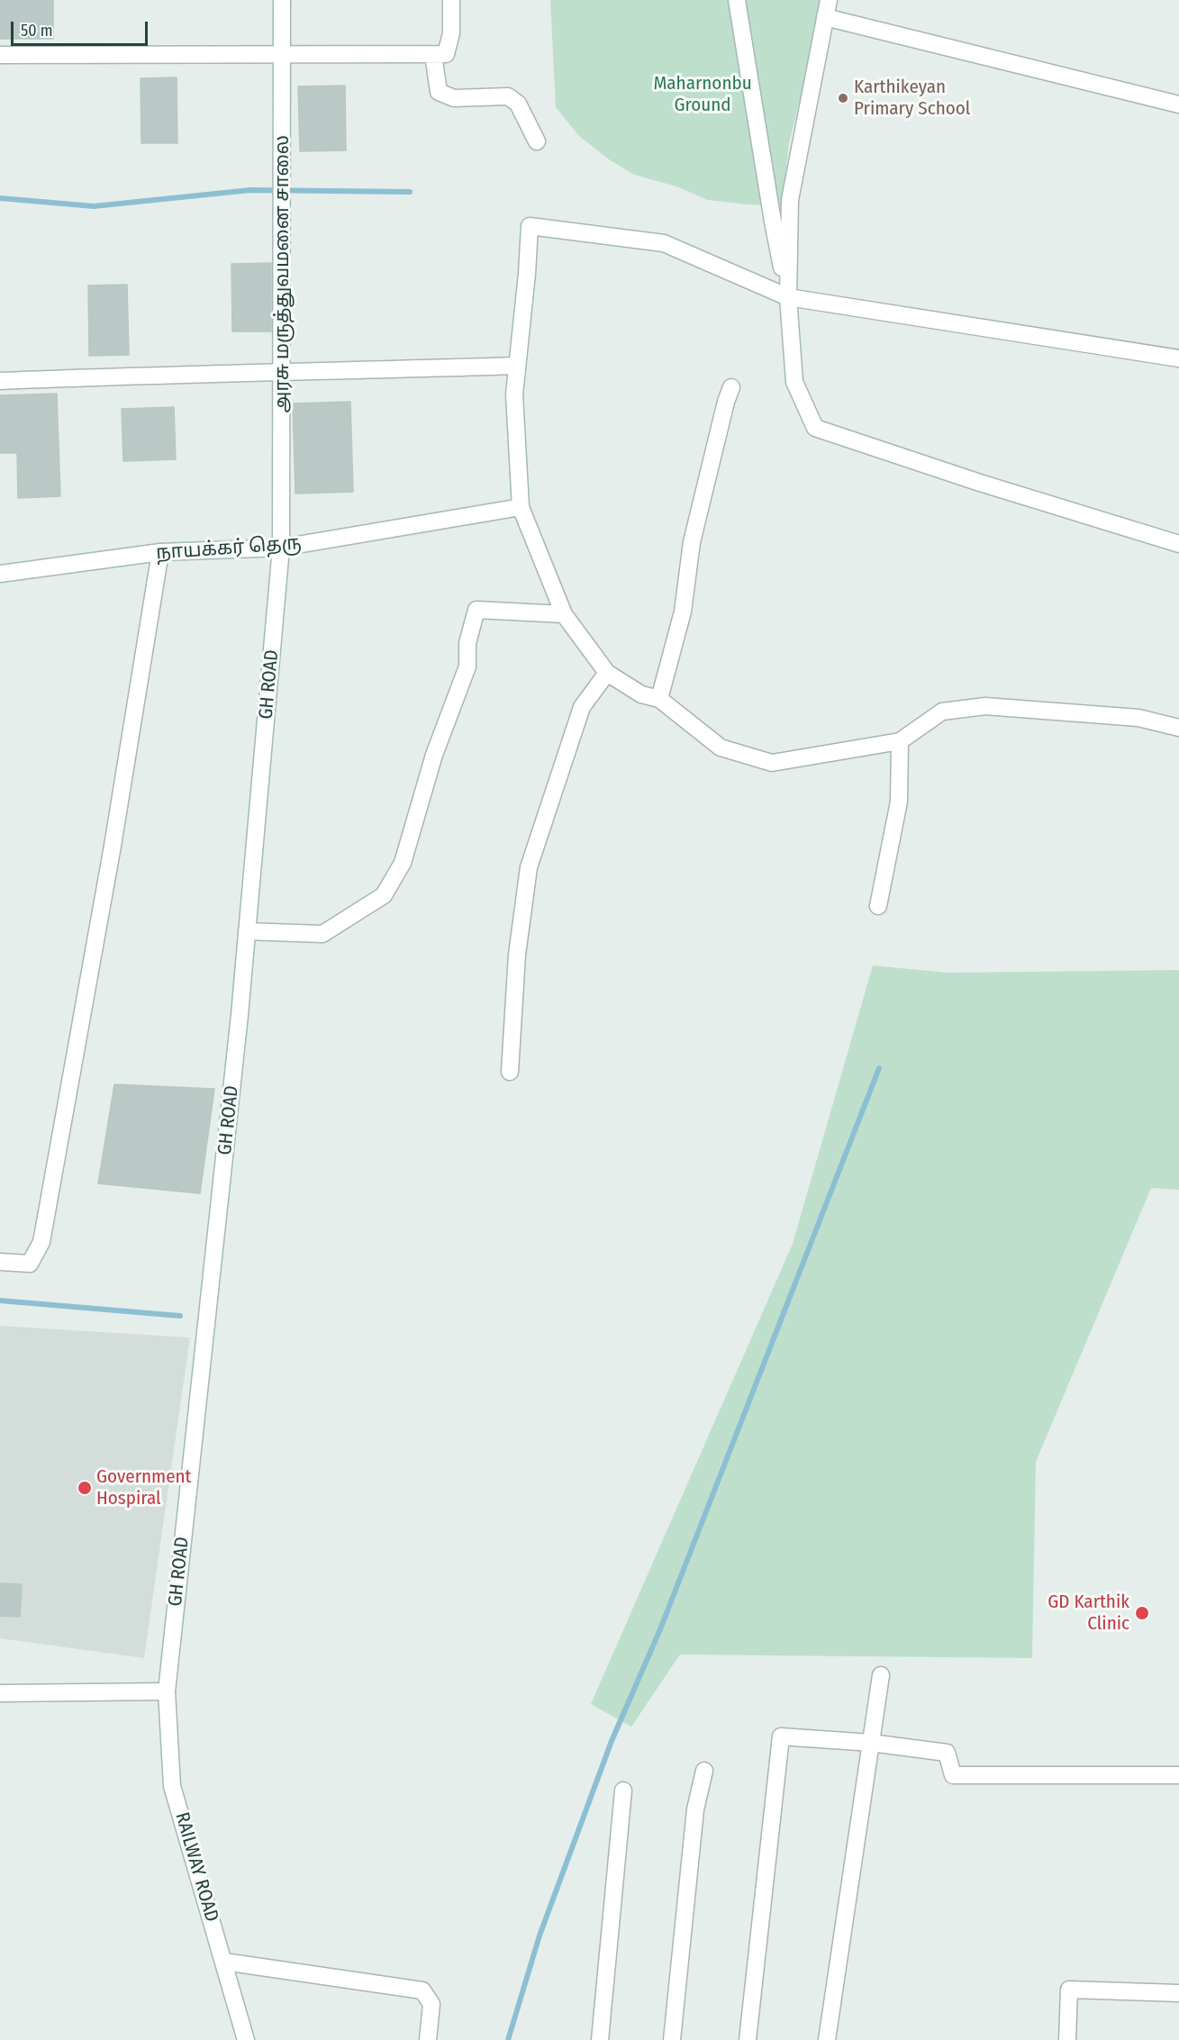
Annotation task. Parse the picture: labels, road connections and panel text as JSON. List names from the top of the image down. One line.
{"streets":{"street":["அரசு மருத்துவமனை சாலை","நாயக்கர் தெரு","GH ROAD","RAILWAY ROAD"]},"crossings":[["அரசு மருத்துவமனை சாலை","நாயக்கர் தெரு"],["அரசு மருத்துவமனை சாலை","GH ROAD"],["நாயக்கர் தெரு","GH ROAD"],["GH ROAD","RAILWAY ROAD"]],"parks":["Maharnonbu Ground"],"places":["Karthikeyan Primary School","Government Hospiral","GD Karthik Clinic"],"scale_bar":"50 m"}
